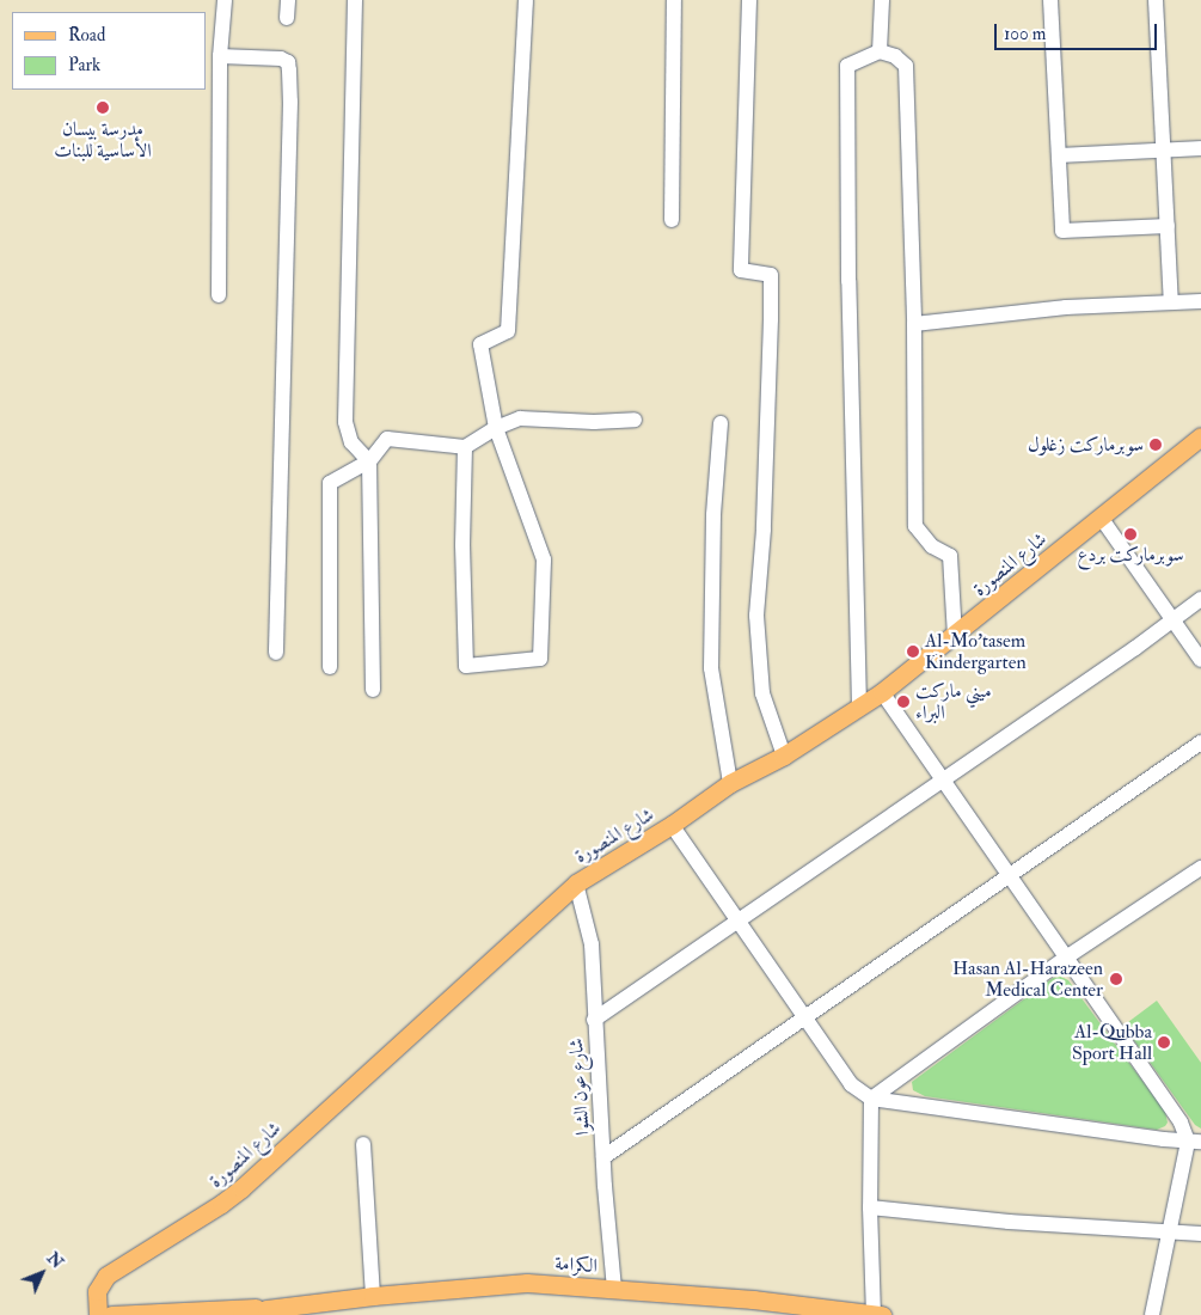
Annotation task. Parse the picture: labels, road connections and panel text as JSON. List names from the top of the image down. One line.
{"streets":{"main road":["شارع المنصورة","الكرامة"],"street":["شارع عون الشوا"]},"crossings":[["شارع المنصورة","شارع عون الشوا"],["شارع عون الشوا","الكرامة"]],"places":["مدرسة بيسان الأساسية للبنات","سوبرماركت زغلول","سوبرماركت بردع","Al-Mo'tasem Kindergarten","ميني ماركت البراء","Hasan Al-Harazeen Medical Center","Al-Qubba Sport Hall"],"legend":["Road","Park"],"scale_bar":"100 m","north":"top right"}
